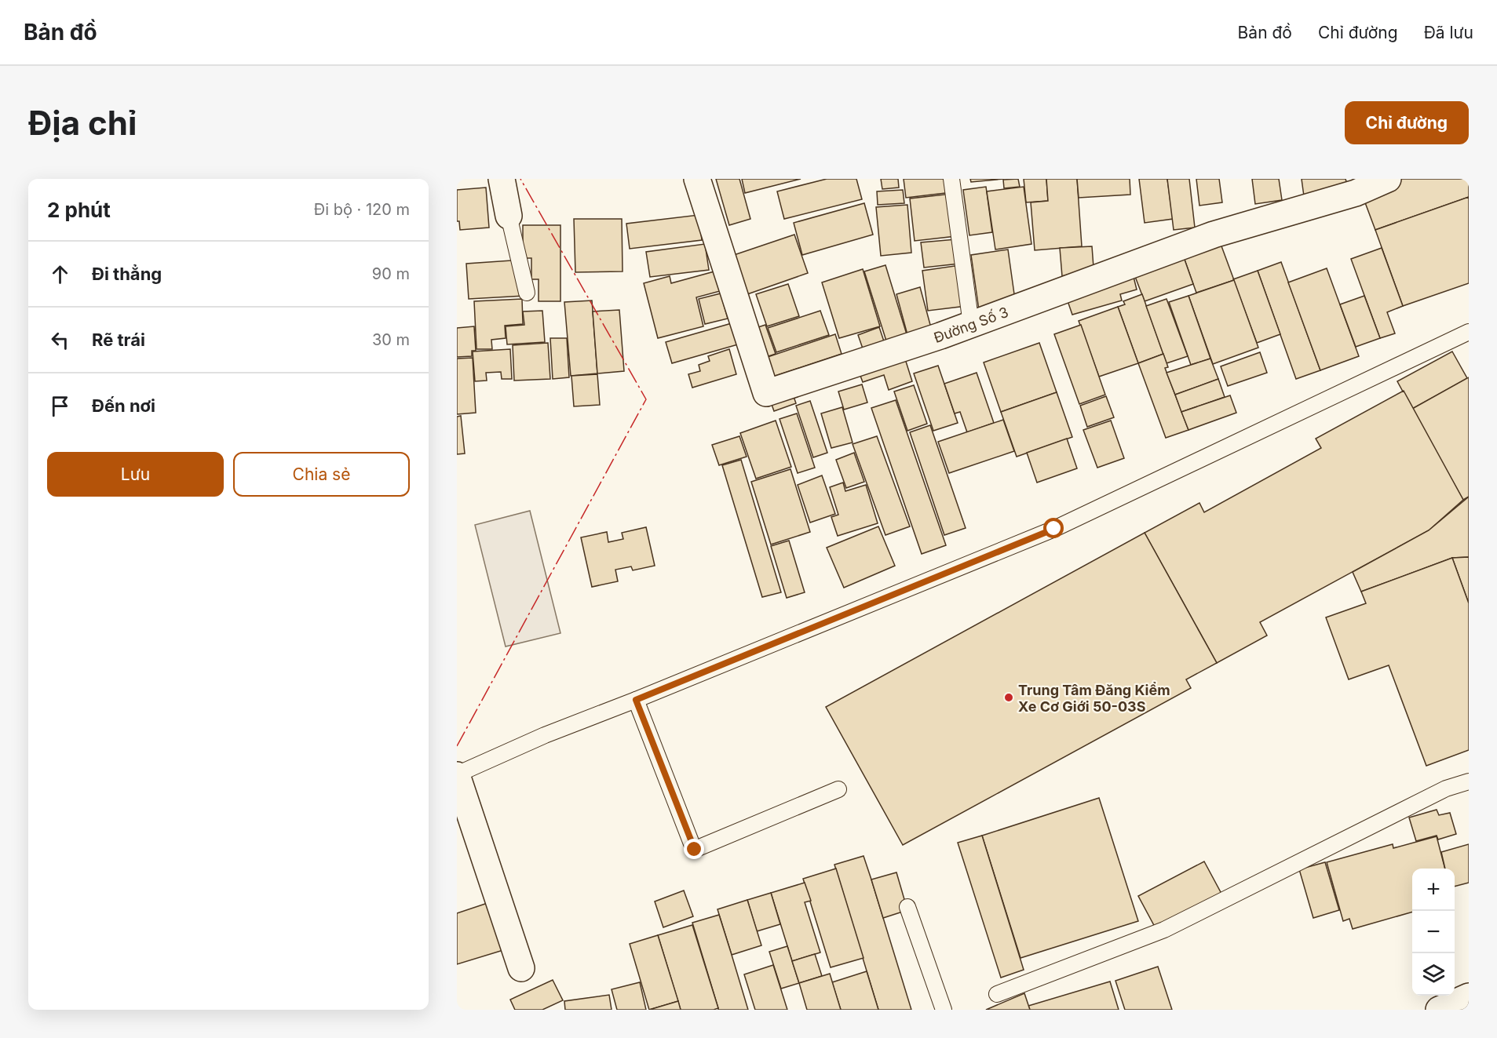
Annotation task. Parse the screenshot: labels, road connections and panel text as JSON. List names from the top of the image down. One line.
{"streets":{"street":["Đường Số 3"]},"places":["Trung Tâm Đăng Kiểm Xe Cơ Giới 50-03S"],"page":{"header":"Bản đồ","nav":["Bản đồ","Chỉ đường","Đã lưu"],"buttons":["Chỉ đường",["Lưu","Chia sẻ"]],"title":"Địa chỉ","heading":["2 phút","Đi bộ · 120 m"],"list":[["Đi thẳng","90 m"],["Rẽ trái","30 m"],"Đến nơi"],"map_buttons":["+","−"]}}
